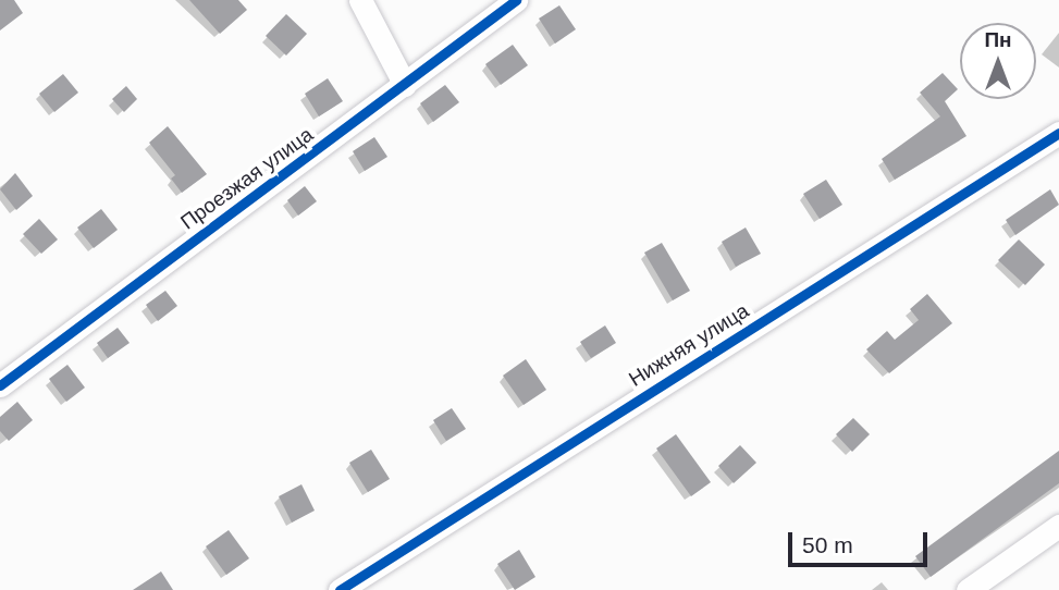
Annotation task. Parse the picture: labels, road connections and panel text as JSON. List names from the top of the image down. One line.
{"streets":{"street":["Проезжая улица","Нижняя улица"]},"scale_bar":"50 m","north":"top"}
